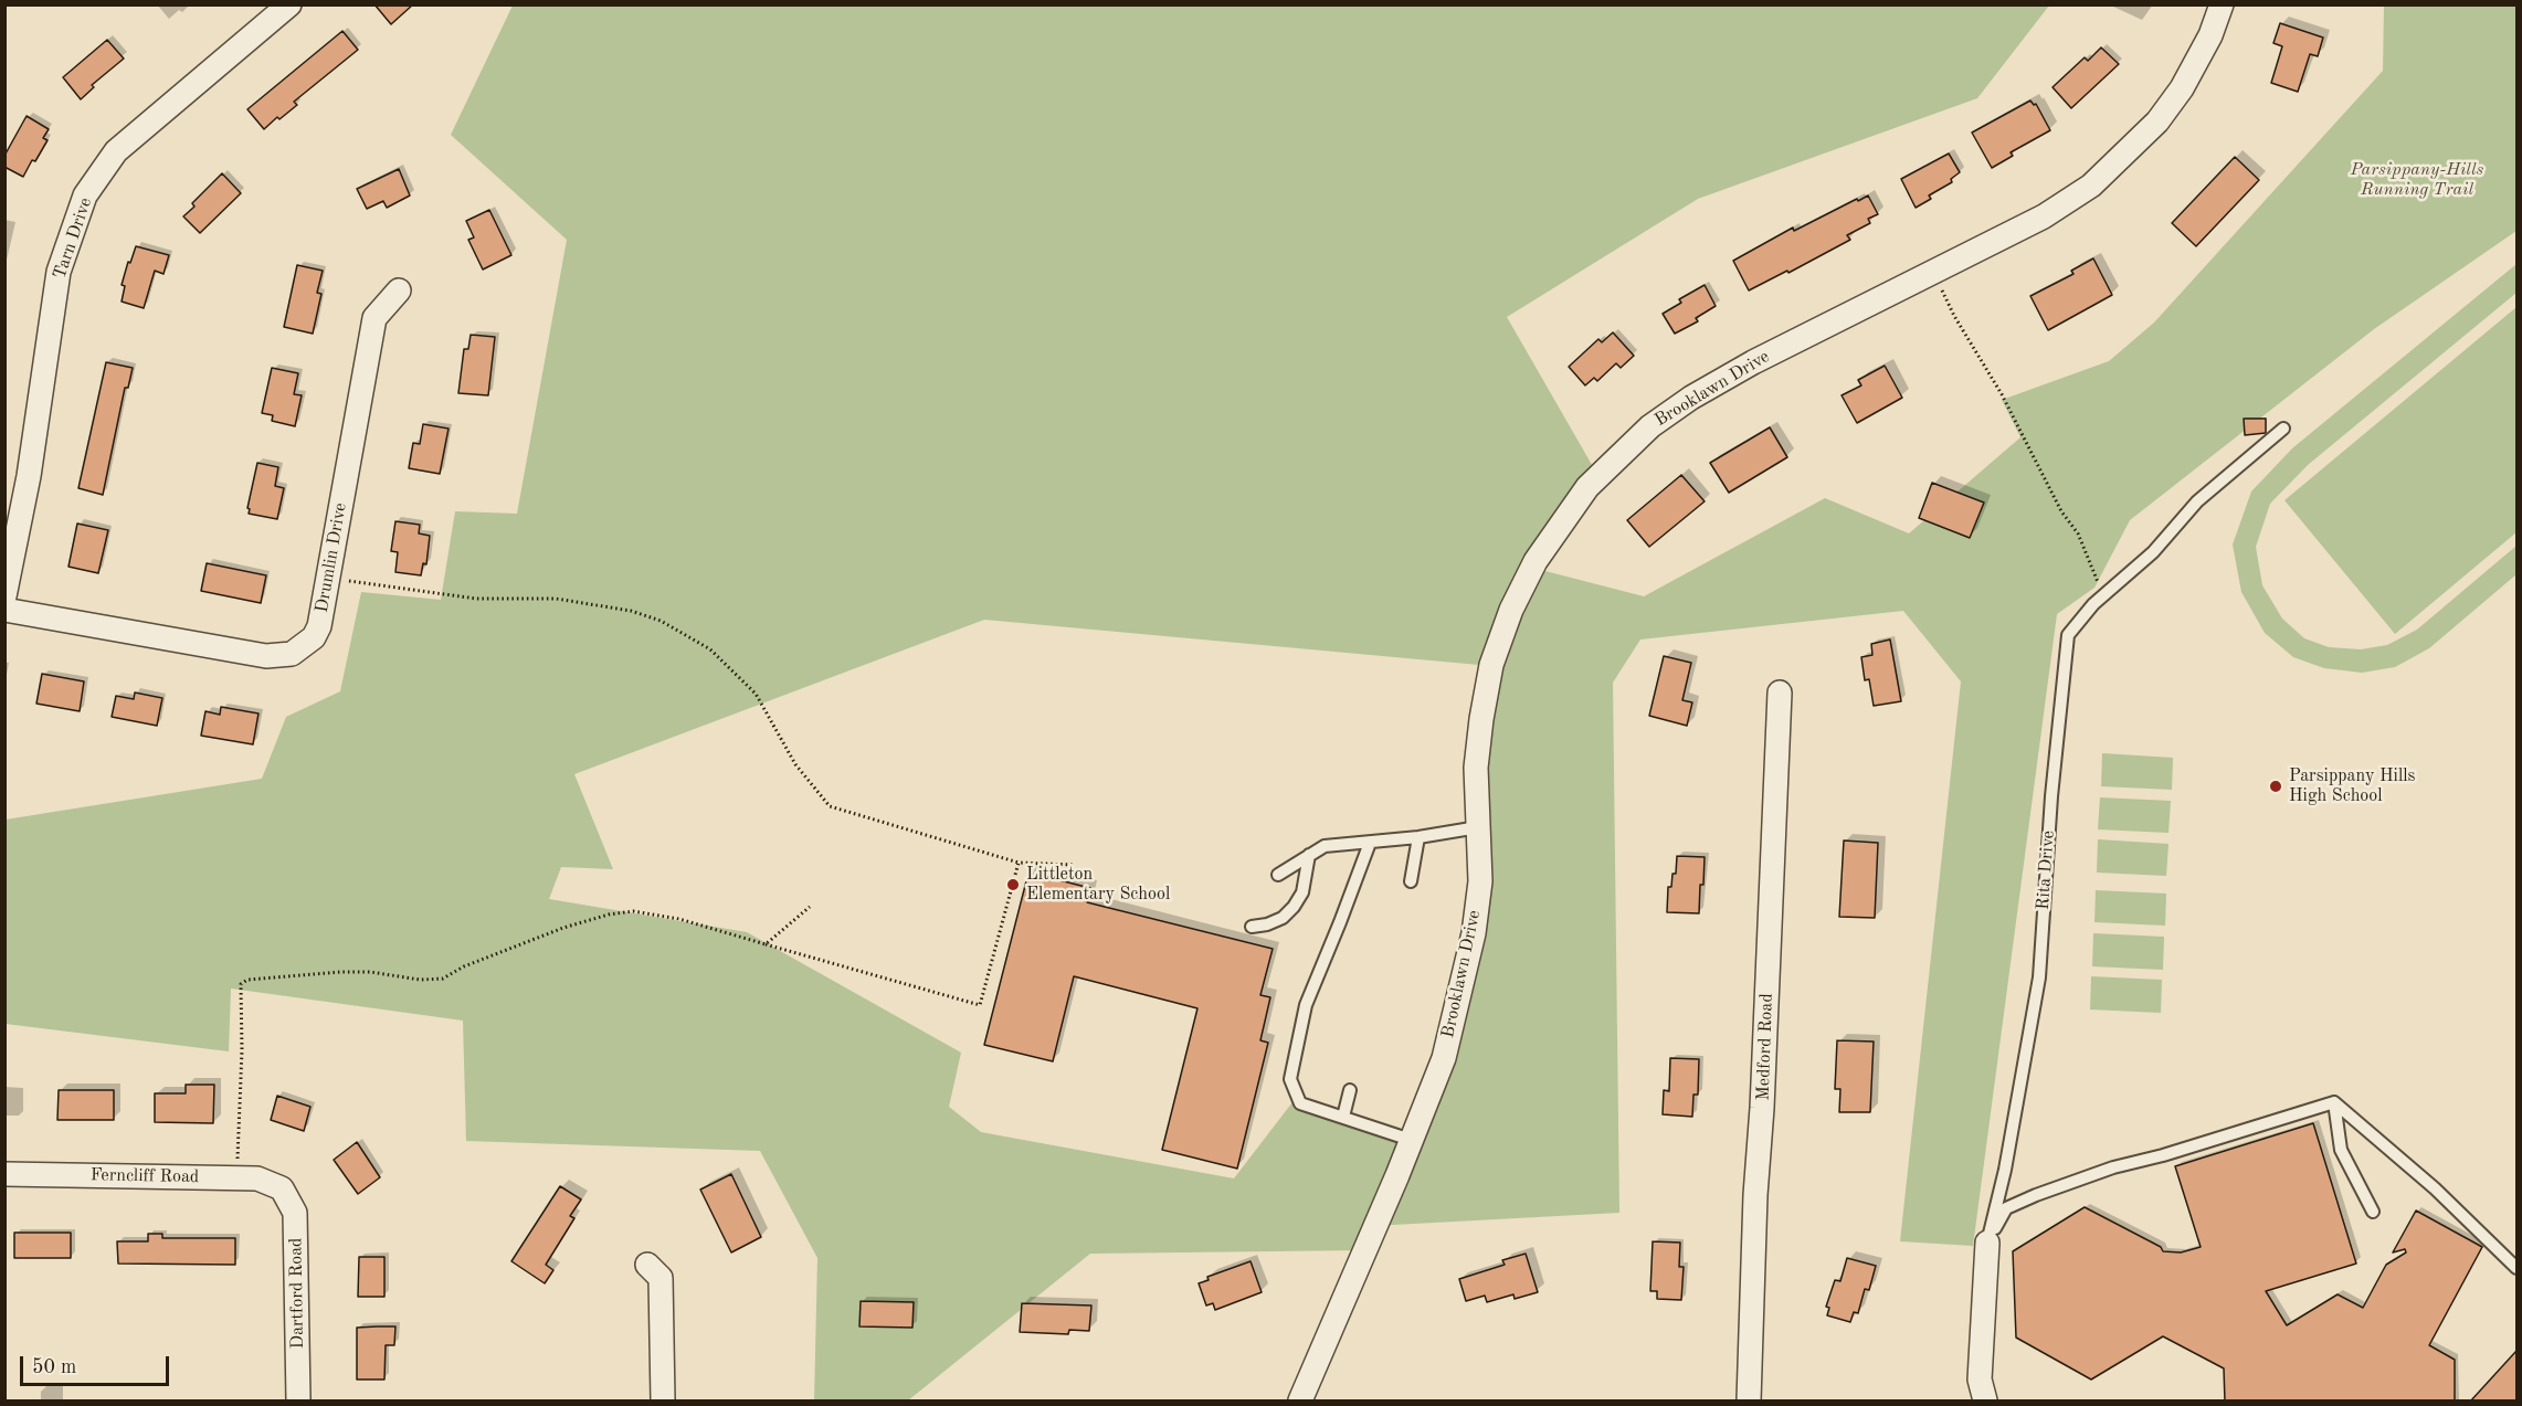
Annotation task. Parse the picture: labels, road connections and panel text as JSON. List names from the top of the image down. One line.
{"streets":{"street":["Tarn Drive","Brooklawn Drive","Drumlin Drive","Rita Drive","Medford Road","Ferncliff Road","Dartford Road"]},"crossings":[["Ferncliff Road","Dartford Road"]],"parks":["Parsippany-Hills Running Trail"],"places":["Parsippany Hills High School","Littleton Elementary School"],"scale_bar":"50 m"}
